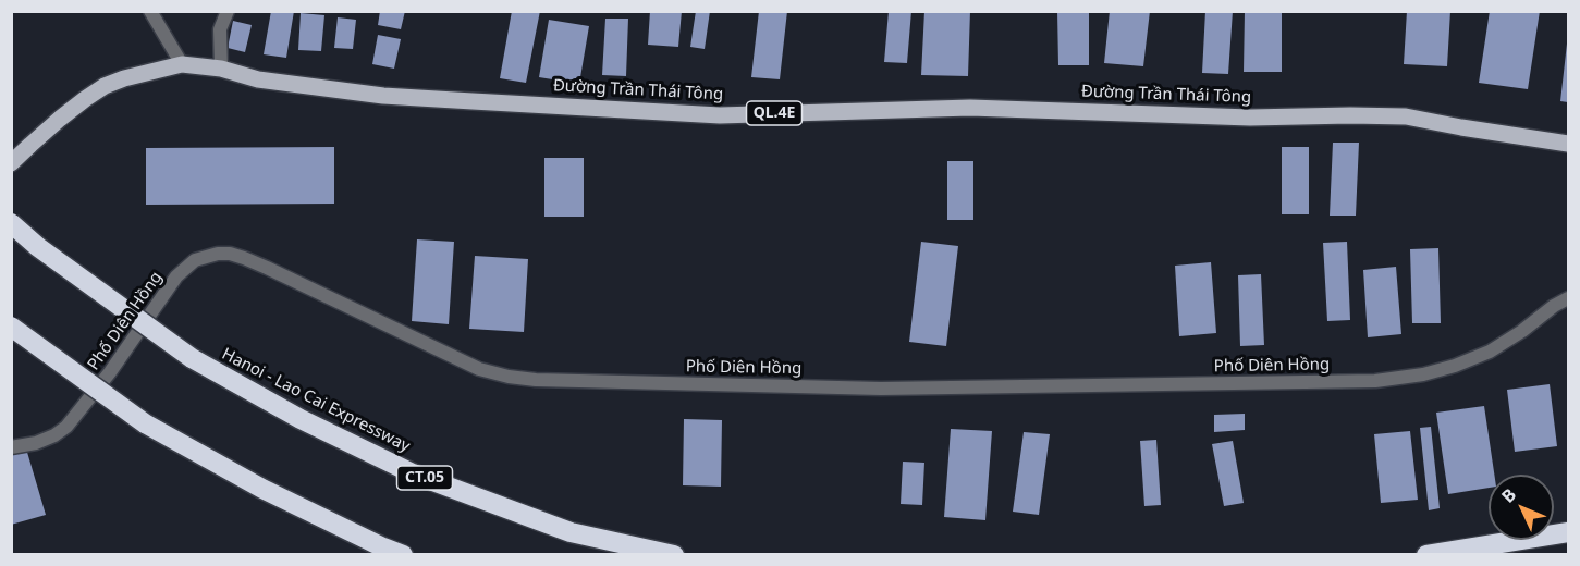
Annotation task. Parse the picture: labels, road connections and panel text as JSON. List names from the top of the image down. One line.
{"streets":{"highway":["Hanoi - Lao Cai Expressway","CT.05"],"main road":["Đường Trần Thái Tông","QL.4E"],"street":["Phố Diên Hồng"]},"north":"top left"}
